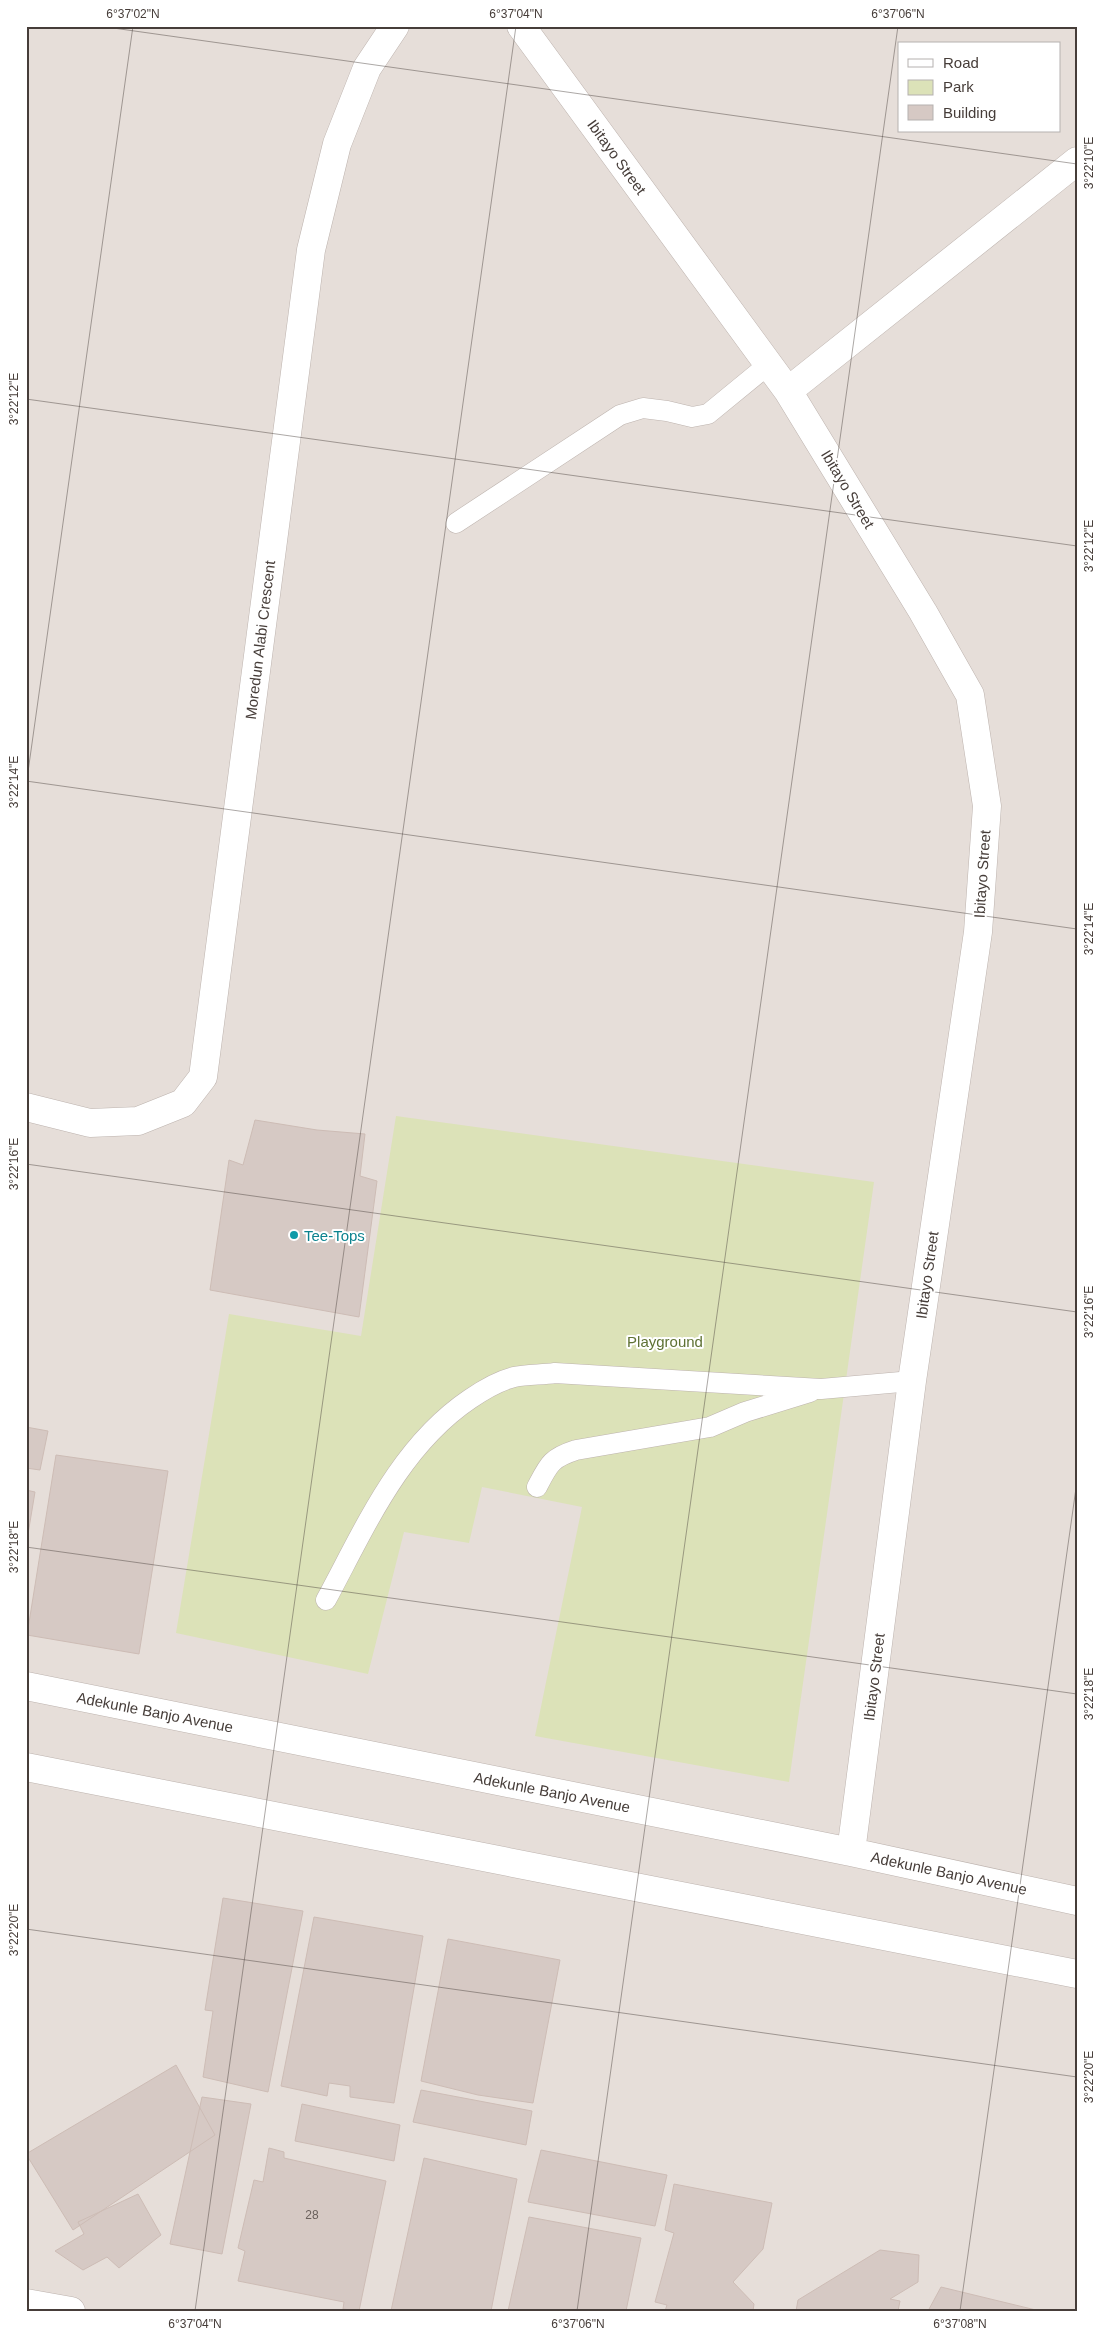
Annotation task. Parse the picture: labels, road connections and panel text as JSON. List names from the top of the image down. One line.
{"streets":{"street":["Ibitayo Street","Moredun Alabi Crescent","Adekunle Banjo Avenue"]},"crossings":[["Ibitayo Street","Adekunle Banjo Avenue"]],"parks":["Playground"],"places":["Tee-Tops"],"house_numbers":["28"],"legend":["Road","Park","Building"],"coordinates":["6°37'02\"N","6°37'04\"N","6°37'06\"N","3°22'10\"E","3°22'12\"E","3°22'14\"E","3°22'16\"E","3°22'18\"E","3°22'20\"E","6°37'08\"N"]}
